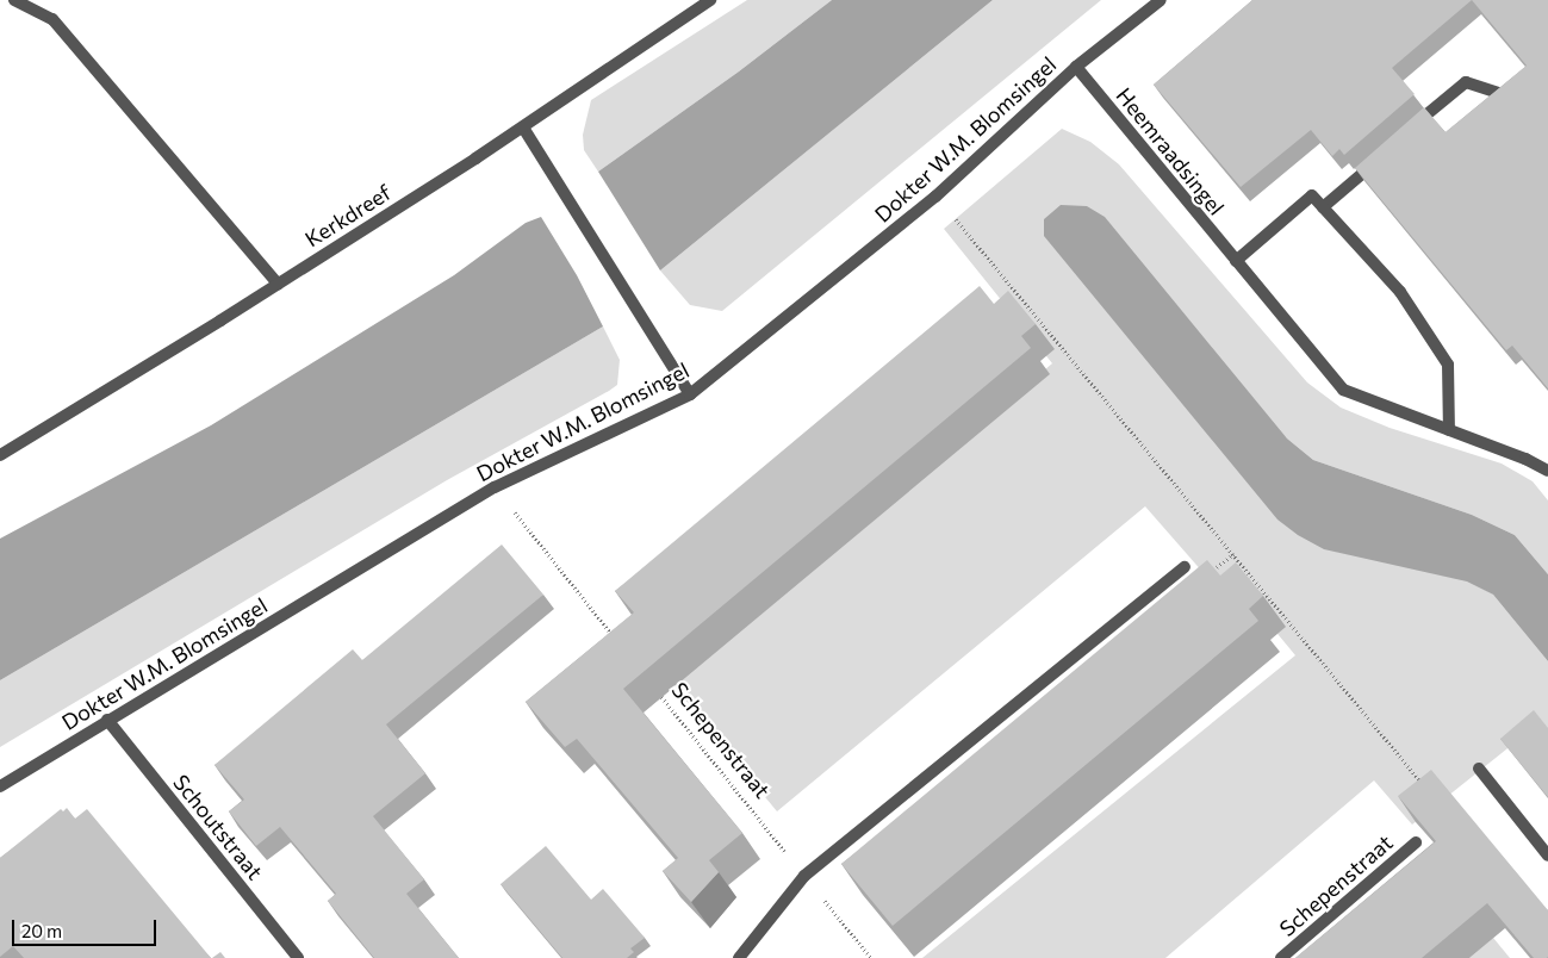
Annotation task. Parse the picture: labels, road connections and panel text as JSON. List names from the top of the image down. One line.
{"streets":{"street":["Dokter W.M. Blomsingel","Heemraadsingel","Kerkdreef","Schepenstraat","Schoutstraat"]},"crossings":[["Dokter W.M. Blomsingel","Heemraadsingel"],["Dokter W.M. Blomsingel","Schoutstraat"]],"scale_bar":"20 m"}
